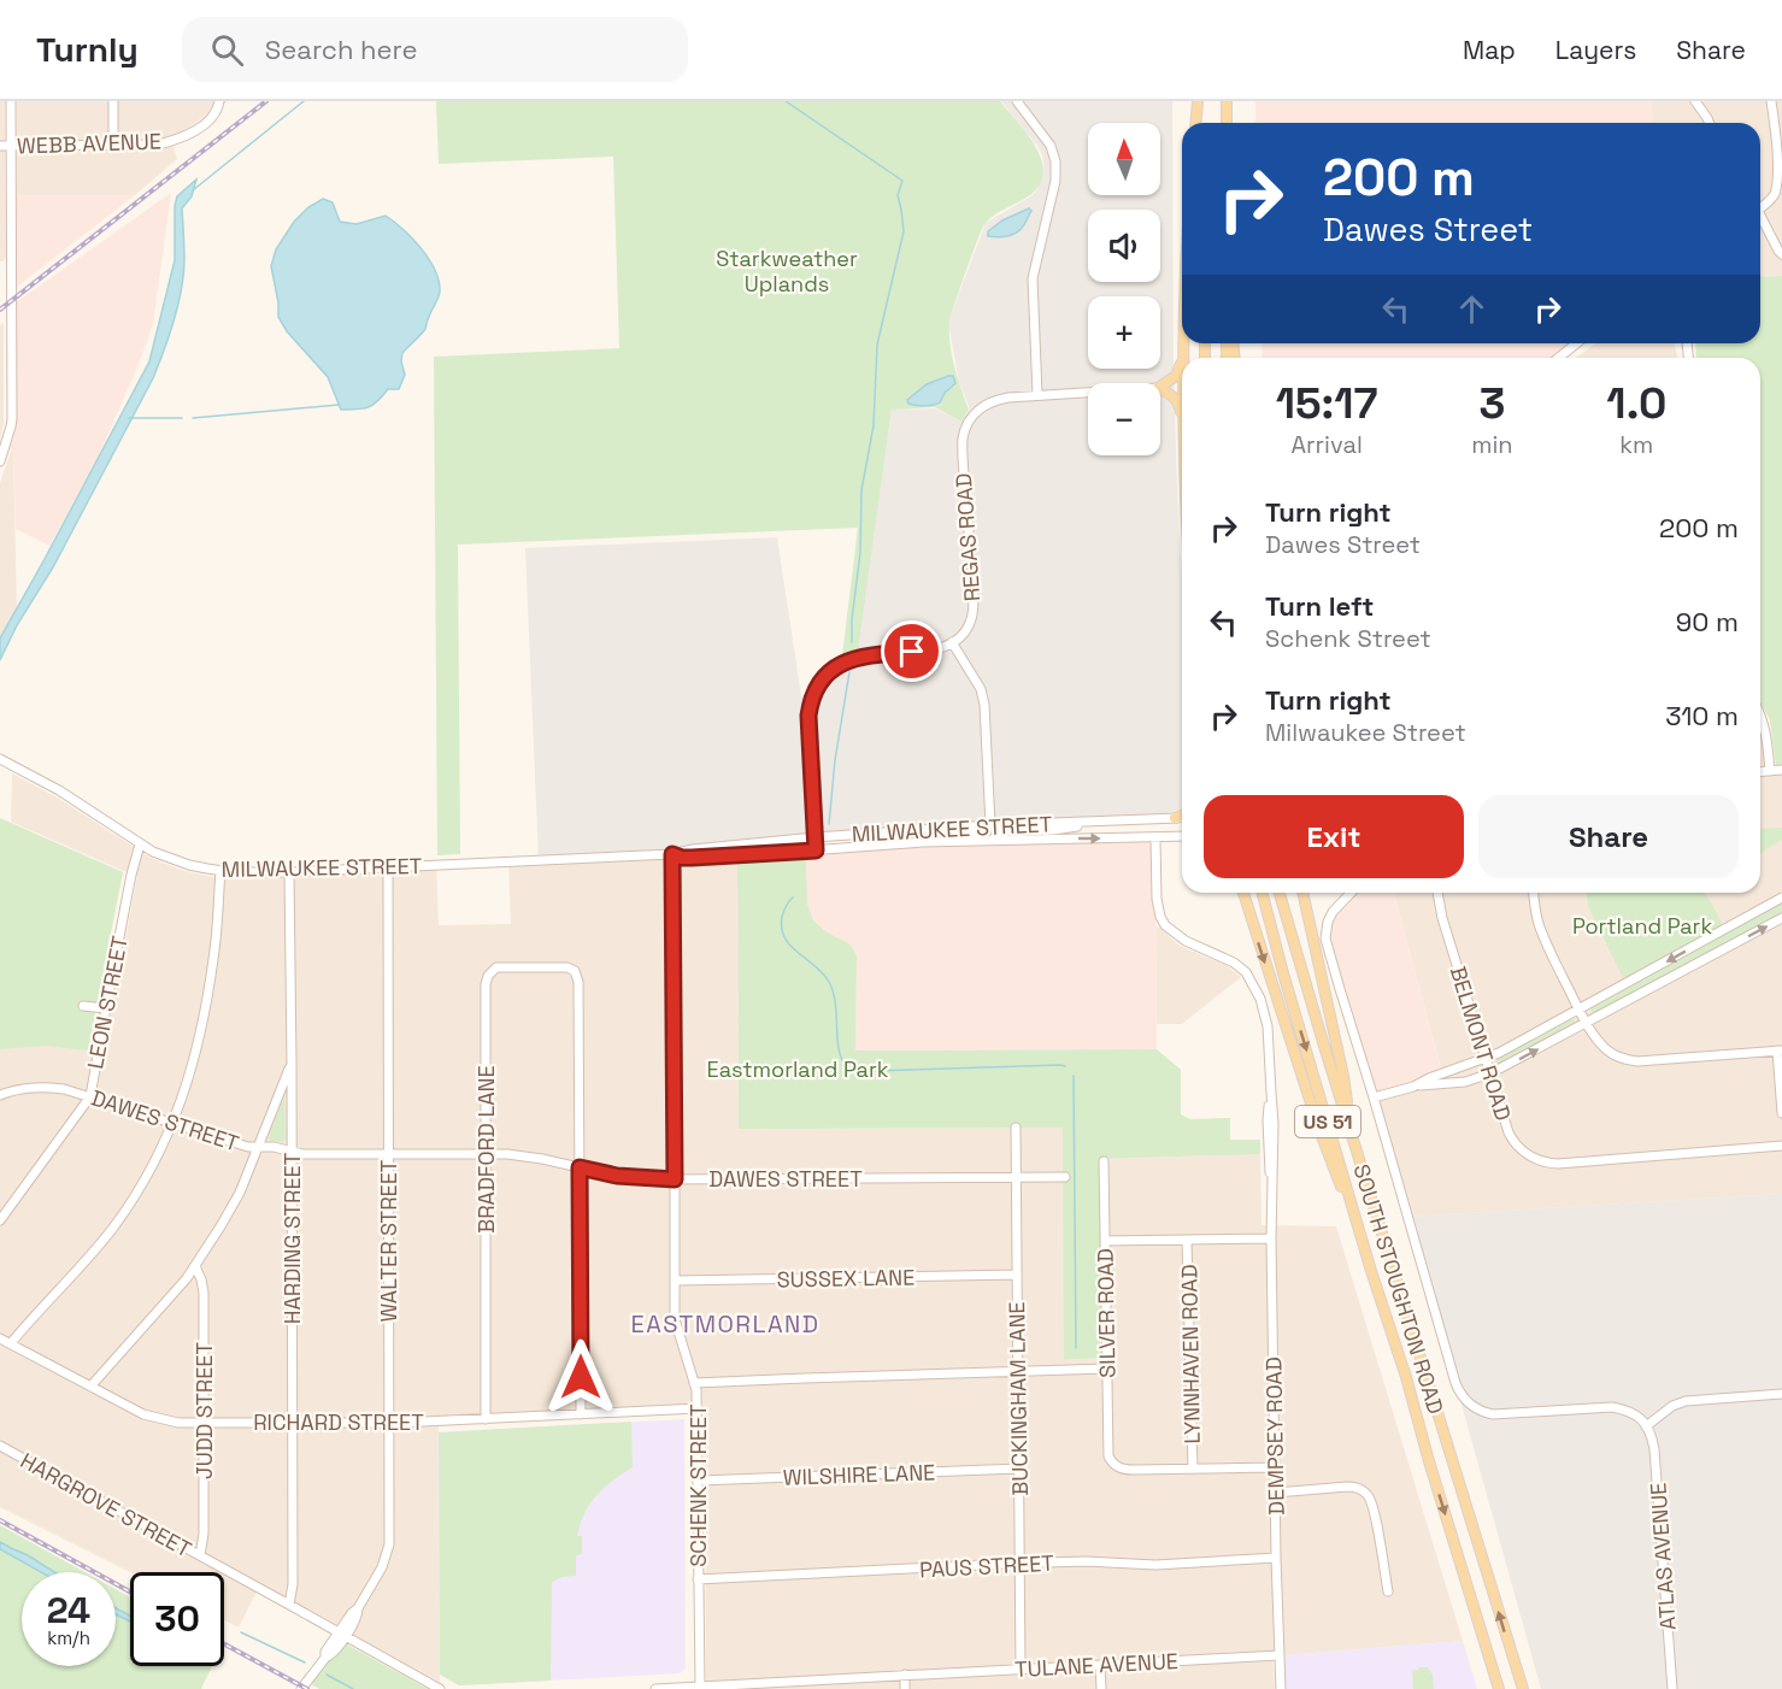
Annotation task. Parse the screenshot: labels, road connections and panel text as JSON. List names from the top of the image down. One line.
{"streets":{"main road":["US 51","SOUTH STOUGHTON ROAD"],"street":["WEBB AVENUE","REGAS ROAD","MILWAUKEE STREET","LEON STREET","BELMONT ROAD","DAWES STREET","BRADFORD LANE","HARDING STREET","WALTER STREET","SUSSEX LANE","SILVER ROAD","LYNNHAVEN ROAD","BUCKINGHAM LANE","JUDD STREET","RICHARD STREET","DEMPSEY ROAD","WILSHIRE LANE","SCHENK STREET","HARGROVE STREET","ATLAS AVENUE","PAUS STREET","TULANE AVENUE"]},"crossings":[["MILWAUKEE STREET","LEON STREET"],["MILWAUKEE STREET","HARDING STREET"],["MILWAUKEE STREET","WALTER STREET"],["MILWAUKEE STREET","DEMPSEY ROAD"],["MILWAUKEE STREET","SCHENK STREET"],["LEON STREET","DAWES STREET"],["DAWES STREET","BRADFORD LANE"],["DAWES STREET","HARDING STREET"],["DAWES STREET","WALTER STREET"],["DAWES STREET","BUCKINGHAM LANE"],["DAWES STREET","SCHENK STREET"],["BRADFORD LANE","RICHARD STREET"],["HARDING STREET","RICHARD STREET"],["HARDING STREET","HARGROVE STREET"],["WALTER STREET","RICHARD STREET"],["WALTER STREET","HARGROVE STREET"],["SUSSEX LANE","BUCKINGHAM LANE"],["SUSSEX LANE","SCHENK STREET"],["SILVER ROAD","LYNNHAVEN ROAD"],["BUCKINGHAM LANE","WILSHIRE LANE"],["BUCKINGHAM LANE","PAUS STREET"],["BUCKINGHAM LANE","TULANE AVENUE"],["JUDD STREET","RICHARD STREET"],["JUDD STREET","HARGROVE STREET"],["RICHARD STREET","SCHENK STREET"],["DEMPSEY ROAD","PAUS STREET"],["DEMPSEY ROAD","TULANE AVENUE"],["WILSHIRE LANE","SCHENK STREET"],["SCHENK STREET","PAUS STREET"],["SCHENK STREET","TULANE AVENUE"]],"districts":["EASTMORLAND"],"parks":["Starkweather Uplands","Portland Park","Eastmorland Park"],"north":"top","page":{"header":"Turnly","search":"Search here","nav":["Map","Layers","Share"],"map_buttons":["+","−"],"turn":["200 m","Dawes Street"],"eta":["15:17","Arrival","3","min","1.0","km"],"list":[{"name":"Turn right","note":"Dawes Street","value":"200 m"},{"name":"Turn left","note":"Schenk Street","value":"90 m"},{"name":"Turn right","note":"Milwaukee Street","value":"310 m"}],"buttons":["Exit","Share"],"speed":"24 km/h","limit":"30"}}
